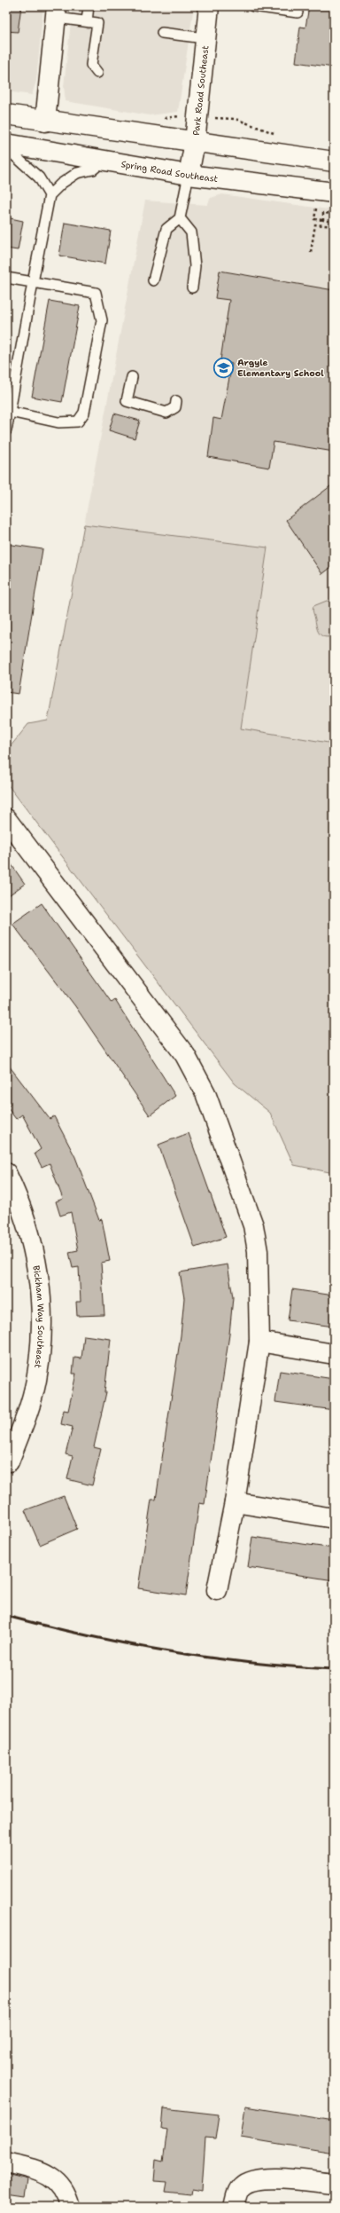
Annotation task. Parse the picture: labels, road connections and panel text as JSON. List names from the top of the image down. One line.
{"streets":{"street":["Park Road Southeast","Spring Road Southeast","Bickham Way Southeast"]},"crossings":[["Park Road Southeast","Spring Road Southeast"]],"places":{"school or university":["Argyle Elementary School"]}}
